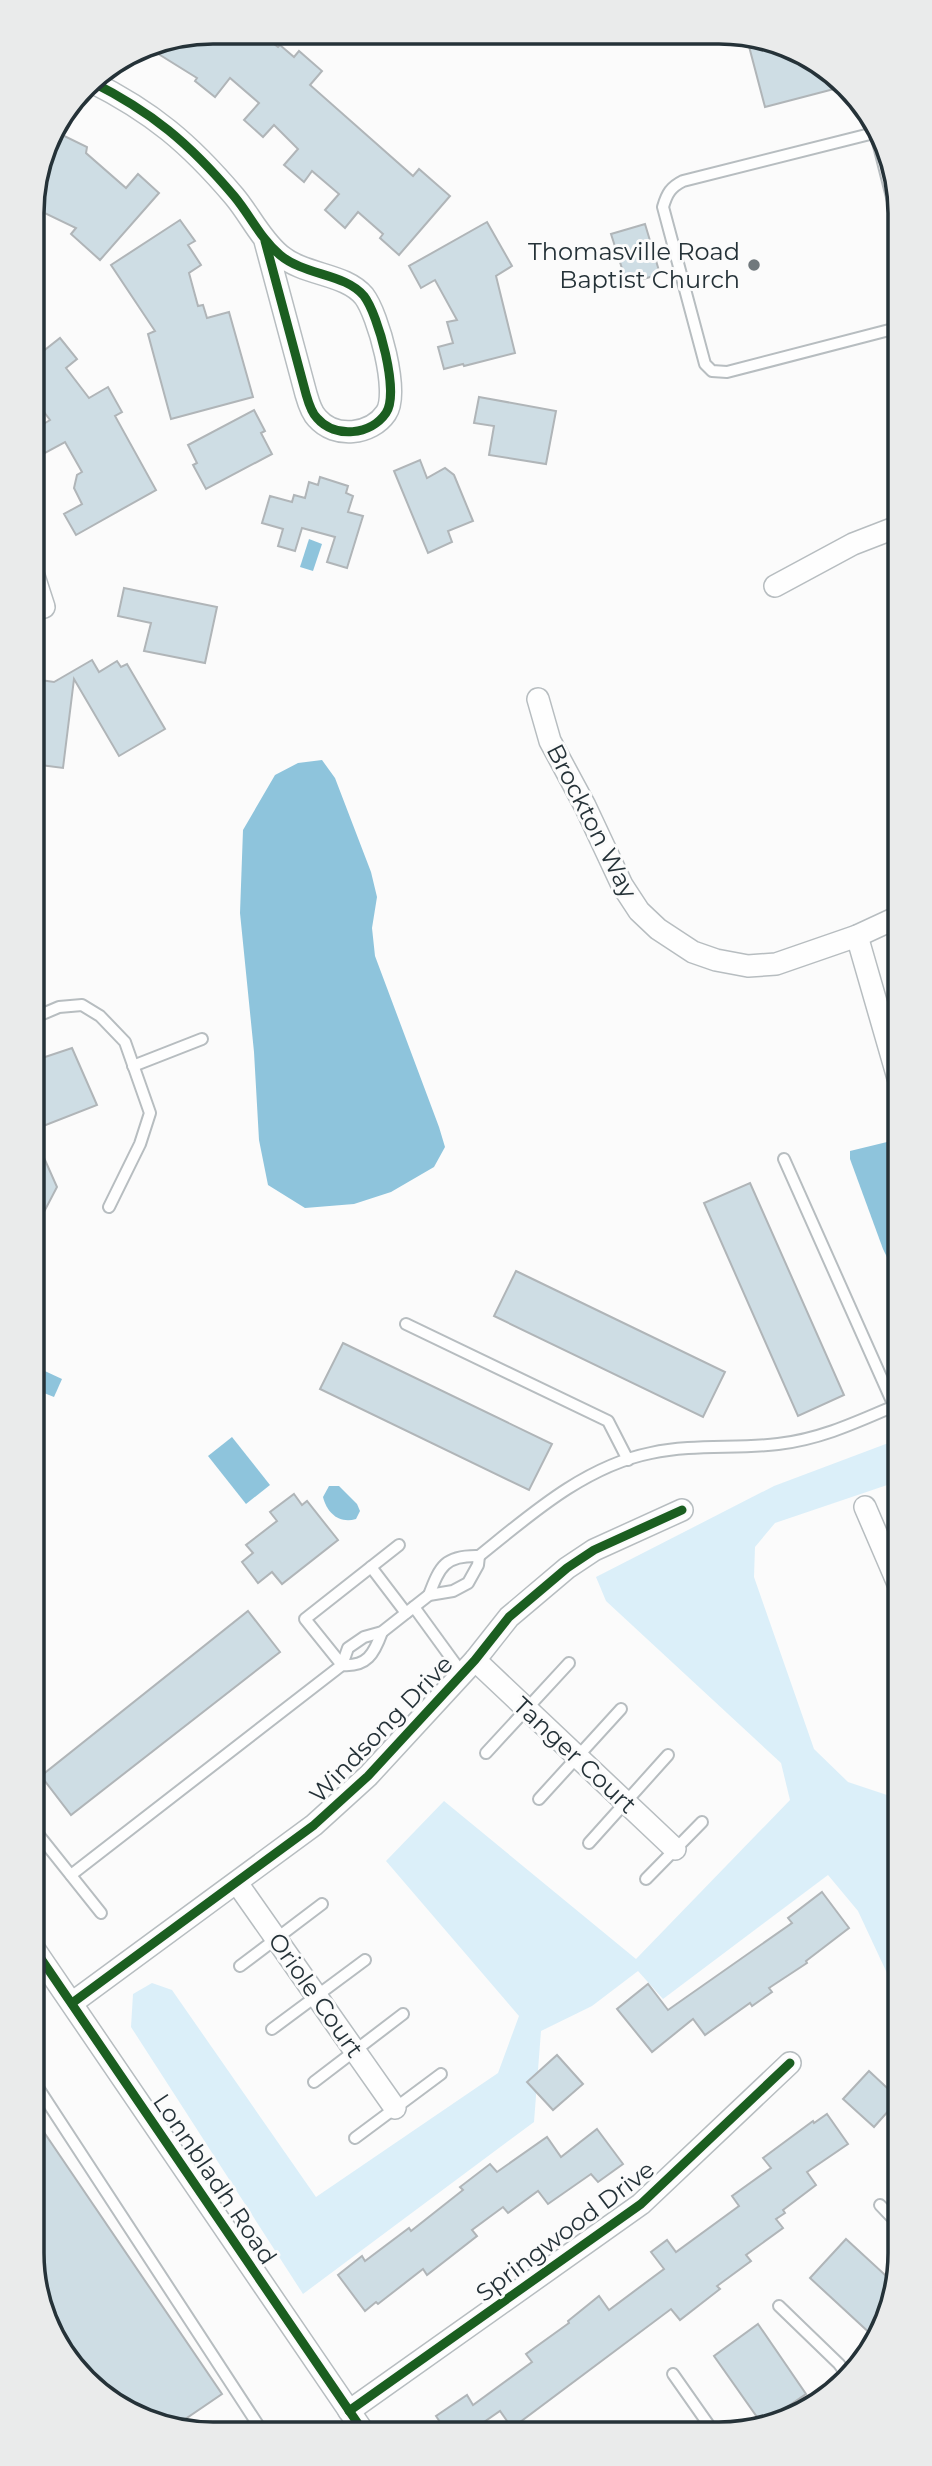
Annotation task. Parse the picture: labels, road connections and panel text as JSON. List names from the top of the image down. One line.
{"streets":{"street":["Brockton Way","Windsong Drive","Tanger Court","Oriole Court","Lonnbladh Road","Springwood Drive"]},"crossings":[["Windsong Drive","Tanger Court"],["Windsong Drive","Oriole Court"],["Windsong Drive","Lonnbladh Road"],["Lonnbladh Road","Springwood Drive"]],"places":["Thomasville Road Baptist Church"]}
